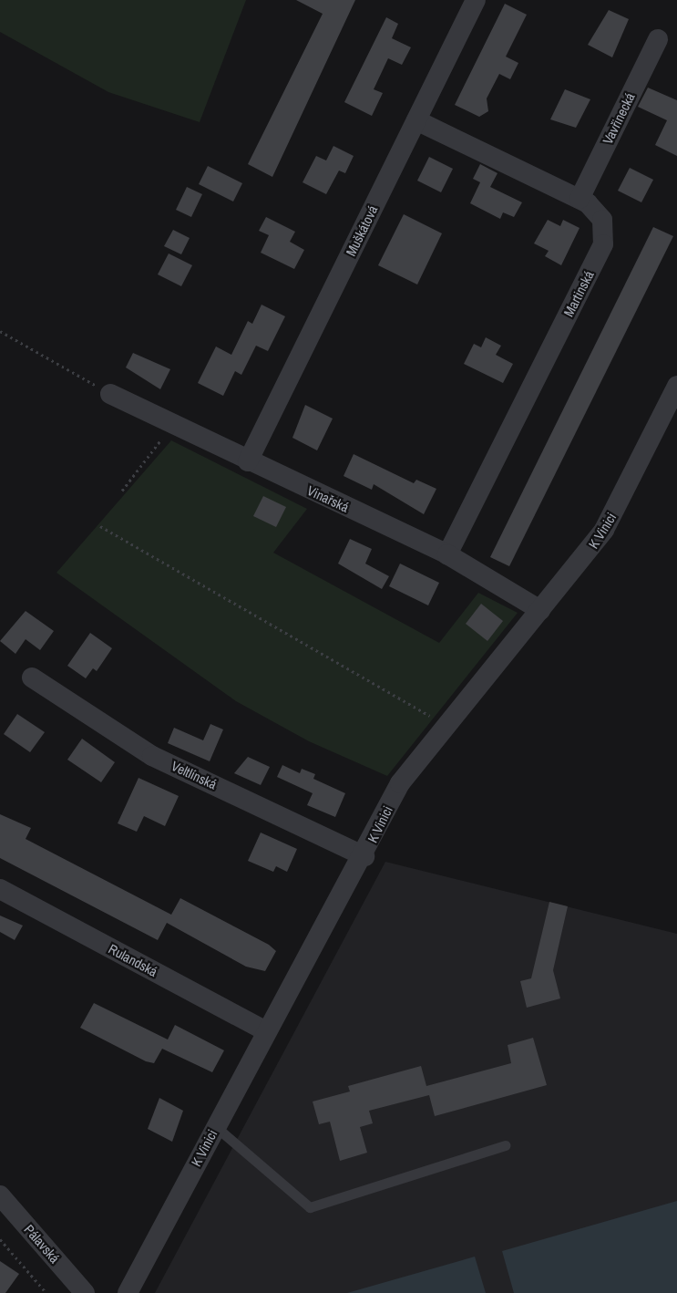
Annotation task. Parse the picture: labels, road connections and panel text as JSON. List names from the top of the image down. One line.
{"streets":{"street":["Vavřinecká","Muškátová","Martinská","Vinařská","K Vinici","Veltlínská","Rulandská","Pálavská"]},"crossings":[["Vavřinecká","Martinská"],["Muškátová","Martinská"],["Muškátová","Vinařská"],["Martinská","Vinařská"],["Vinařská","K Vinici"],["K Vinici","Veltlínská"],["K Vinici","Rulandská"]]}
